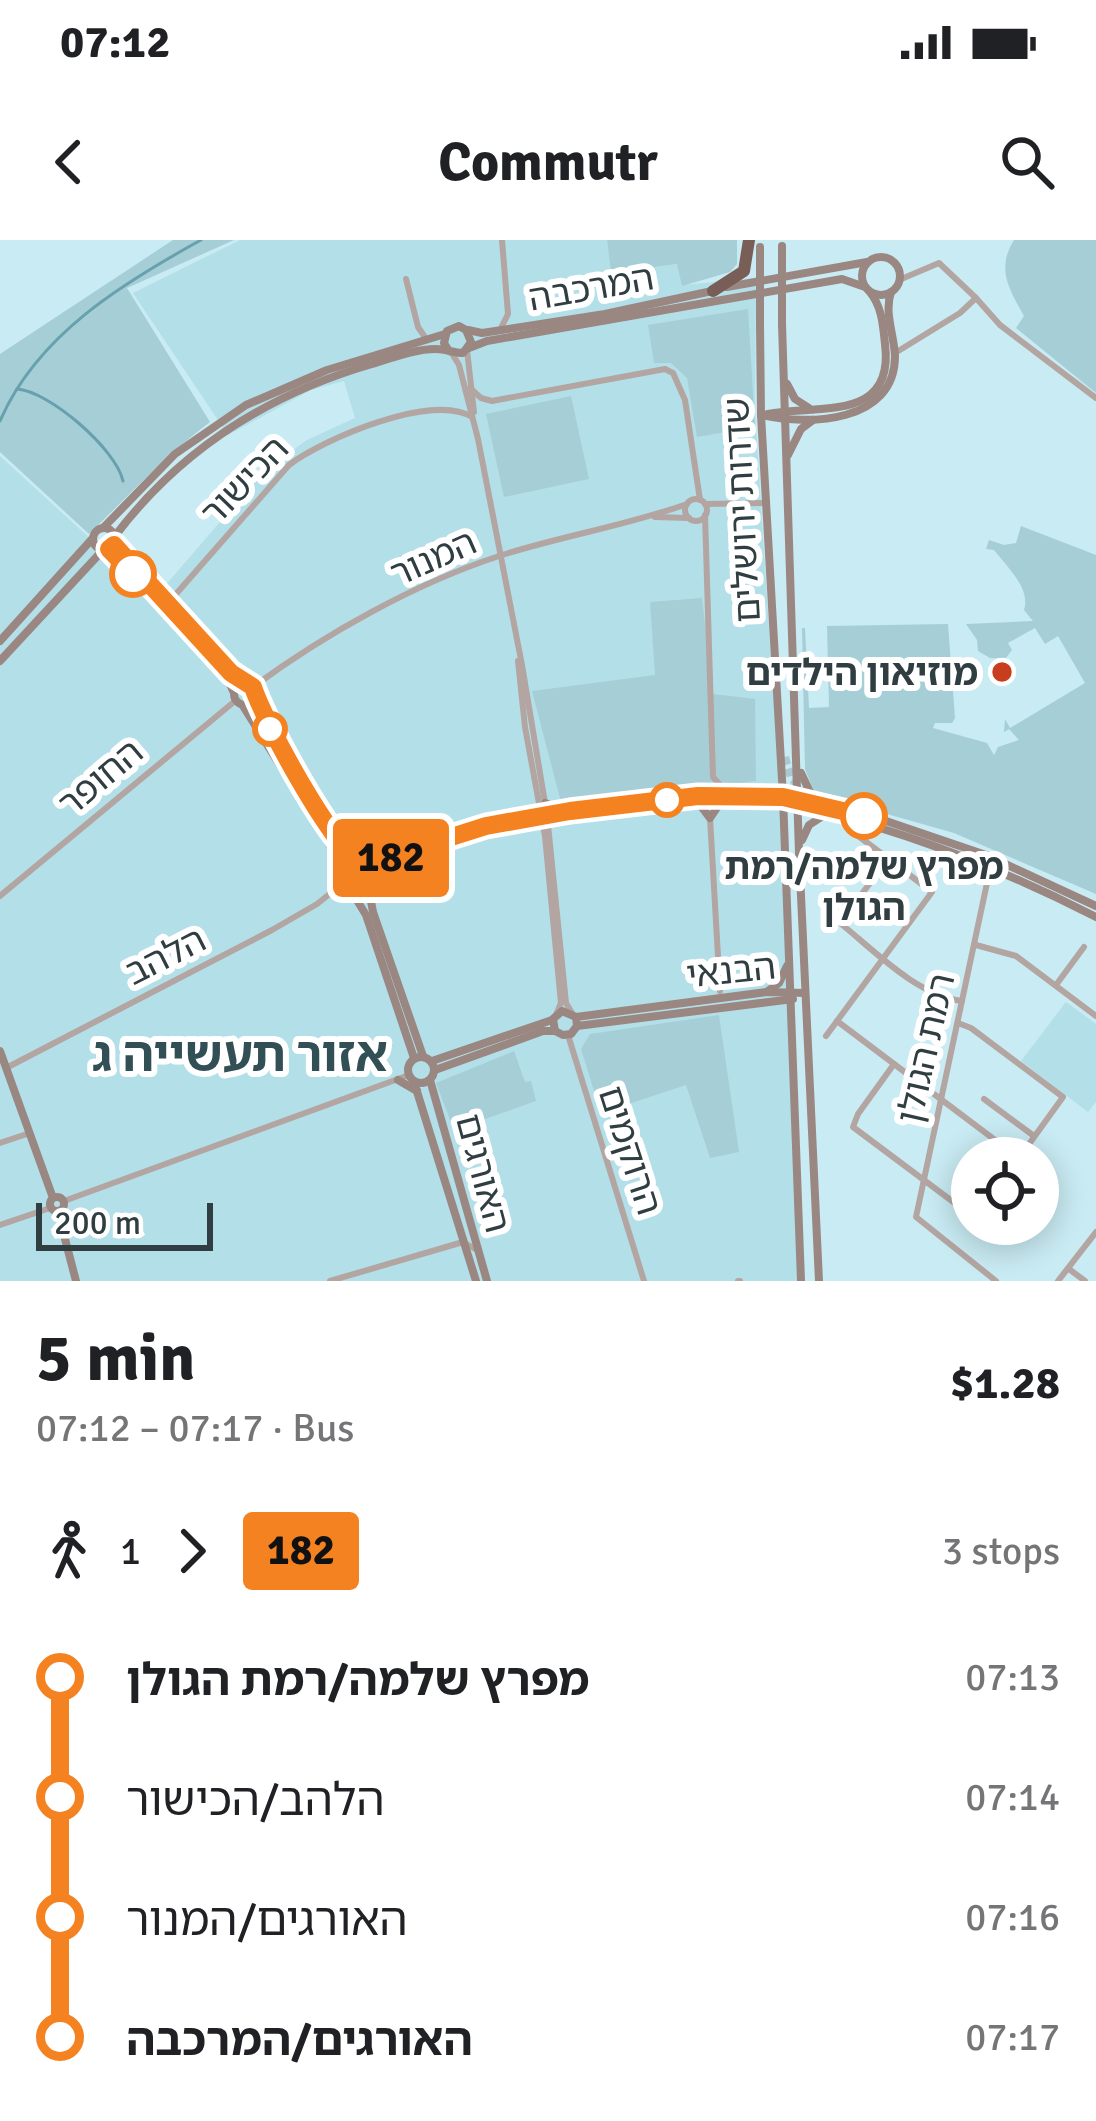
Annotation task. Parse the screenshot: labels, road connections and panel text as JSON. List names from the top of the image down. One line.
{"streets":{"street":["המרכבה","הכישור","שדרות ירושלים","המנור","החופר","הלהב","הבנאי","רמת הגולן","הרוקמים","האורגים"]},"crossings":[["שדרות ירושלים","המנור"],["שדרות ירושלים","הבנאי"]],"districts":["אזור תעשייה ג"],"places":["מוזיאון הילדים","מפרץ שלמה/רמת הגולן"],"lines":["bus line 182"],"scale_bar":"200 m","page":{"status":"07:12","header":"Commutr","on_map":"182","scale":"200 m","heading":["5 min","07:12 – 07:17 · Bus","$1.28"],"legs":["1","182","3 stops"],"list":[{"name":"מפרץ שלמה/רמת הגולן","value":"07:13"},{"name":"הלהב/הכישור","value":"07:14"},{"name":"האורגים/המנור","value":"07:16"},{"name":"האורגים/המרכבה","value":"07:17"}]}}
